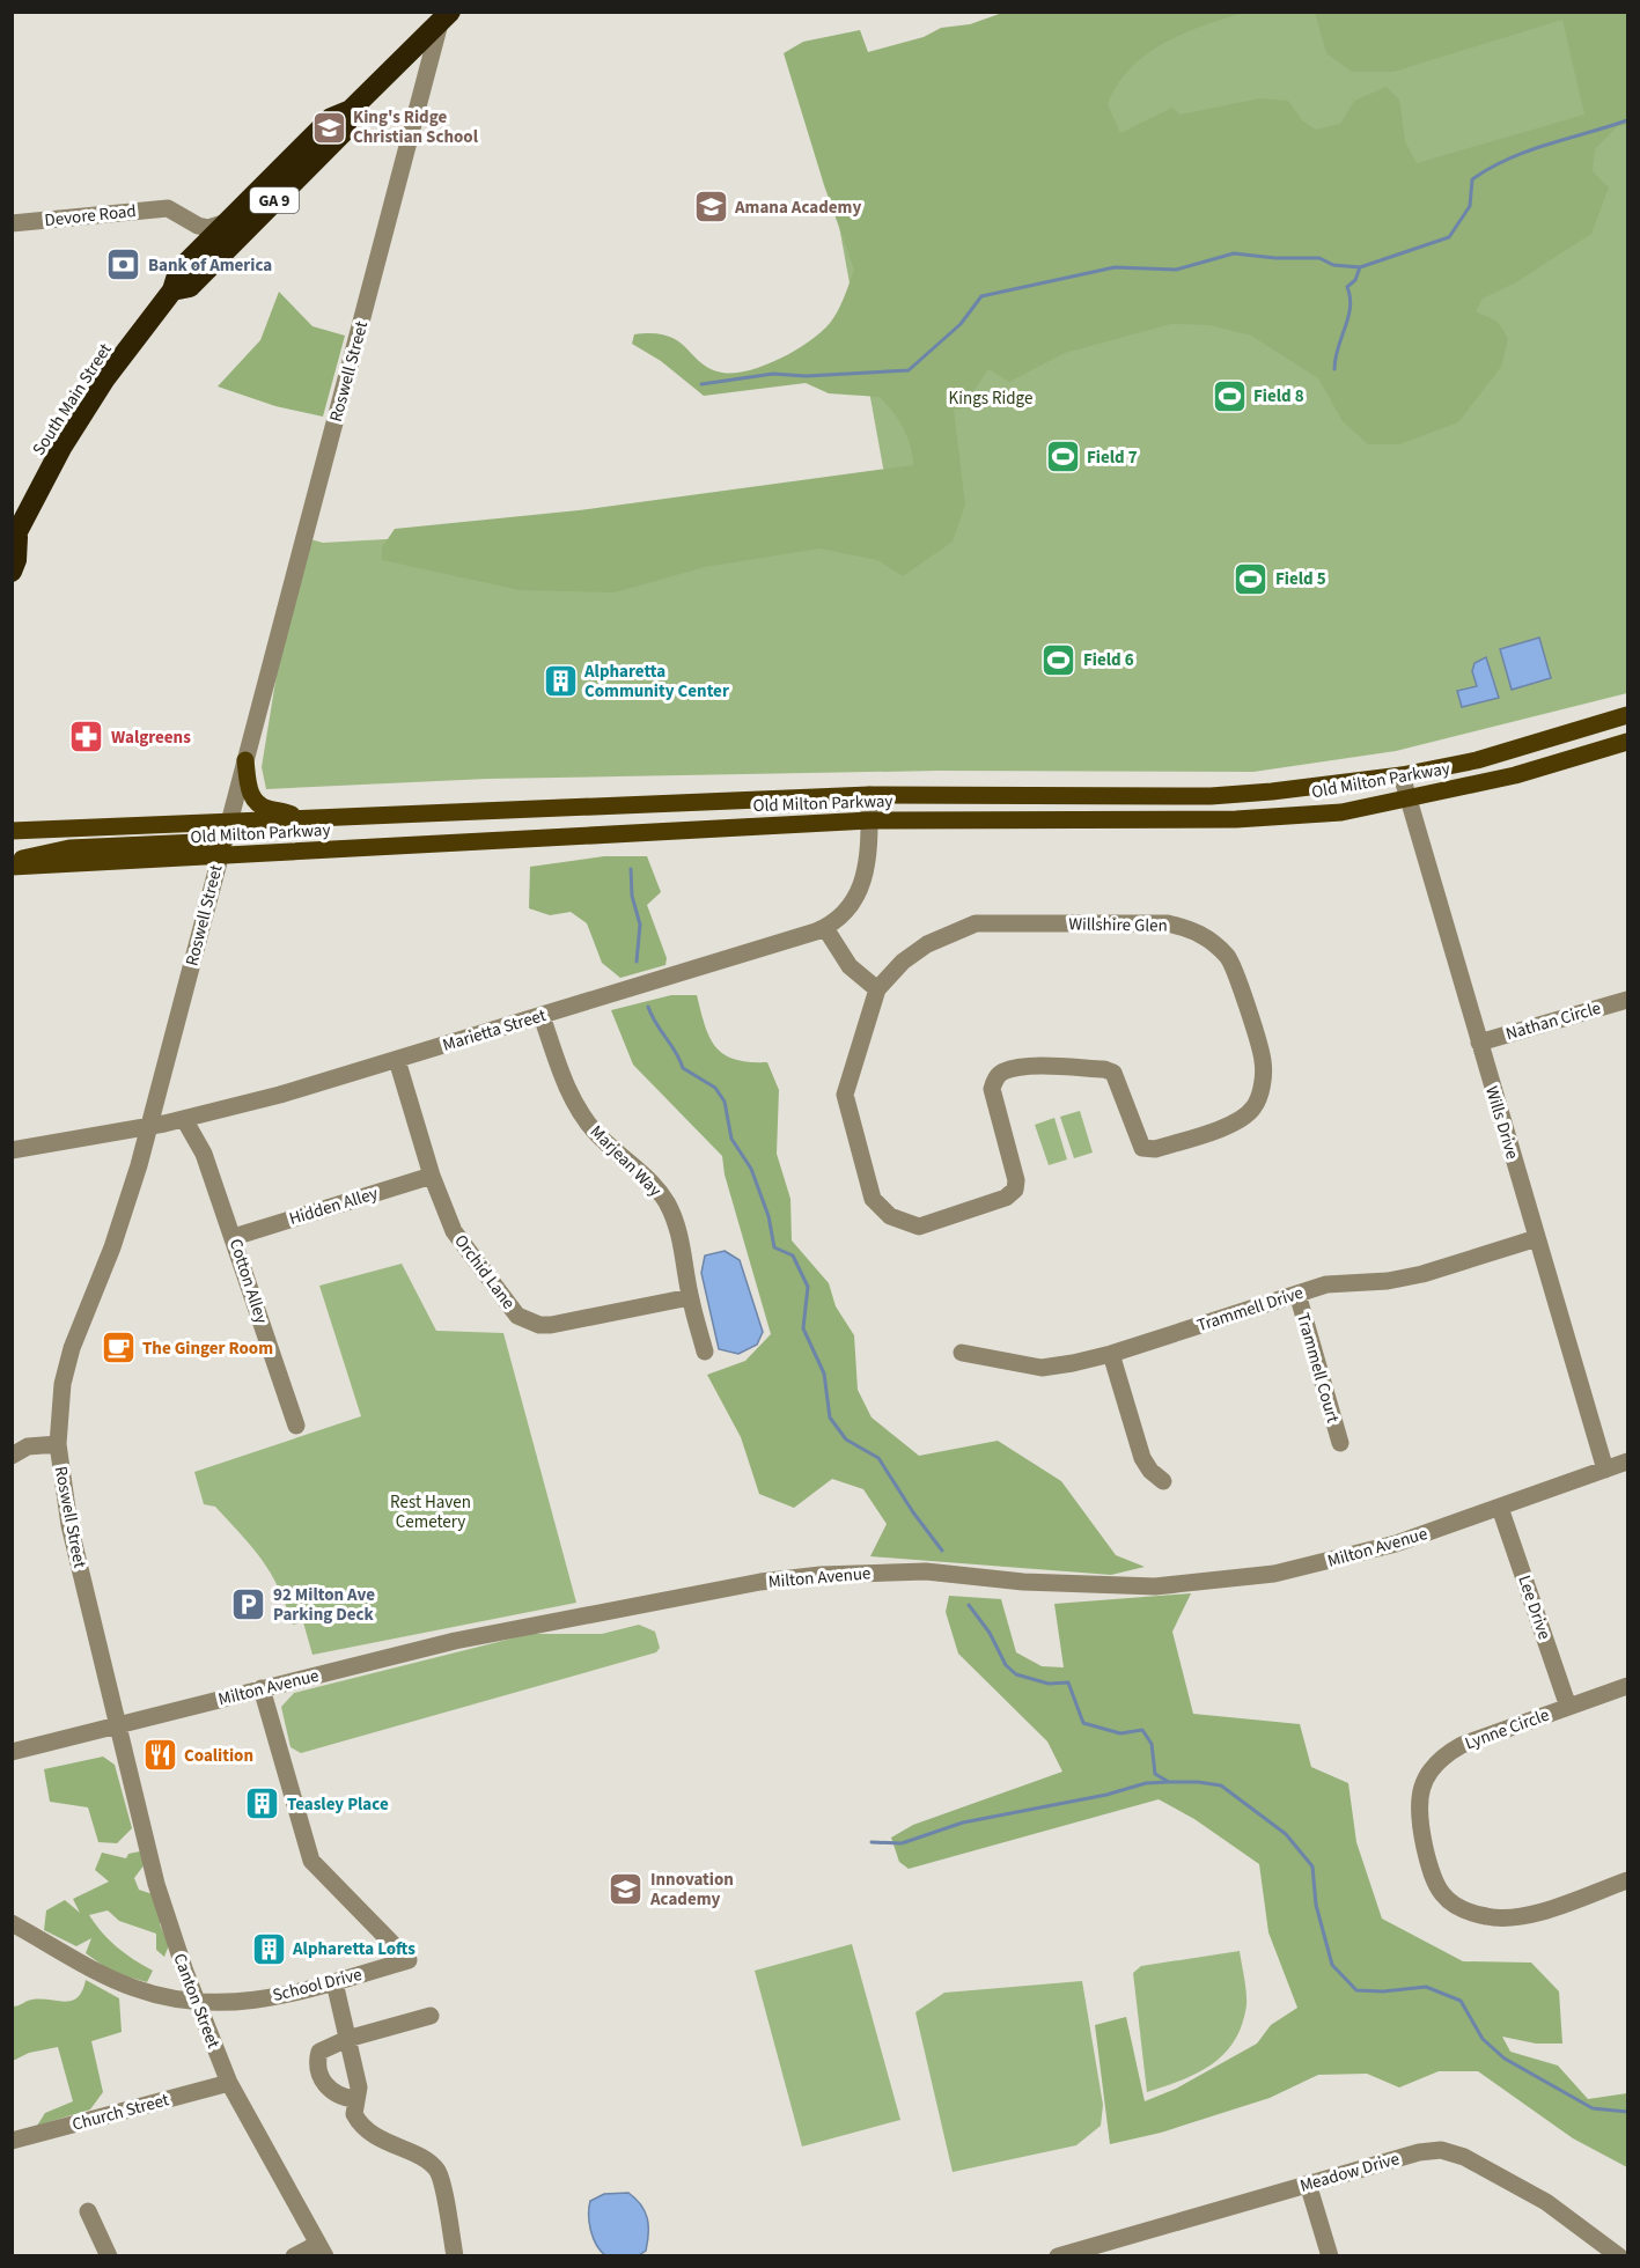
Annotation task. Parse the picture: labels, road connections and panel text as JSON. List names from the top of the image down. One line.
{"streets":{"highway":["GA 9","South Main Street"],"main road":["Old Milton Parkway"],"street":["Devore Road","Roswell Street","Willshire Glen","Nathan Circle","Marietta Street","Wills Drive","Marjean Way","Hidden Alley","Orchid Lane","Cotton Alley","Trammell Drive","Trammell Court","Milton Avenue","Lee Drive","Lynne Circle","School Drive","Canton Street","Church Street","Meadow Drive"]},"crossings":[["Roswell Street","South Main Street"],["Roswell Street","Old Milton Parkway"],["Roswell Street","Marietta Street"],["Roswell Street","Milton Avenue"],["Roswell Street","Canton Street"],["Old Milton Parkway","Marietta Street"],["Old Milton Parkway","Wills Drive"],["Nathan Circle","Wills Drive"],["Marietta Street","Marjean Way"],["Marietta Street","Orchid Lane"],["Marietta Street","Cotton Alley"],["Wills Drive","Trammell Drive"],["Wills Drive","Milton Avenue"],["Marjean Way","Orchid Lane"],["Hidden Alley","Orchid Lane"],["Hidden Alley","Cotton Alley"],["Trammell Drive","Trammell Court"],["Milton Avenue","Lee Drive"],["Milton Avenue","School Drive"],["Milton Avenue","Canton Street"],["Lee Drive","Lynne Circle"],["School Drive","Canton Street"],["Canton Street","Church Street"]],"parks":["Kings Ridge","Rest Haven Cemetery"],"places":{"school or university":["King's Ridge Christian School","Amana Academy","Innovation Academy"],"bank":["Bank of America"],"sports":["Field 8","Field 7","Field 5","Field 6"],"building":["Alpharetta Community Center","Teasley Place","Alpharetta Lofts"],"pharmacy":["Walgreens"],"cafe":["The Ginger Room"],"parking":["92 Milton Ave Parking Deck"],"restaurant":["Coalition"]}}
